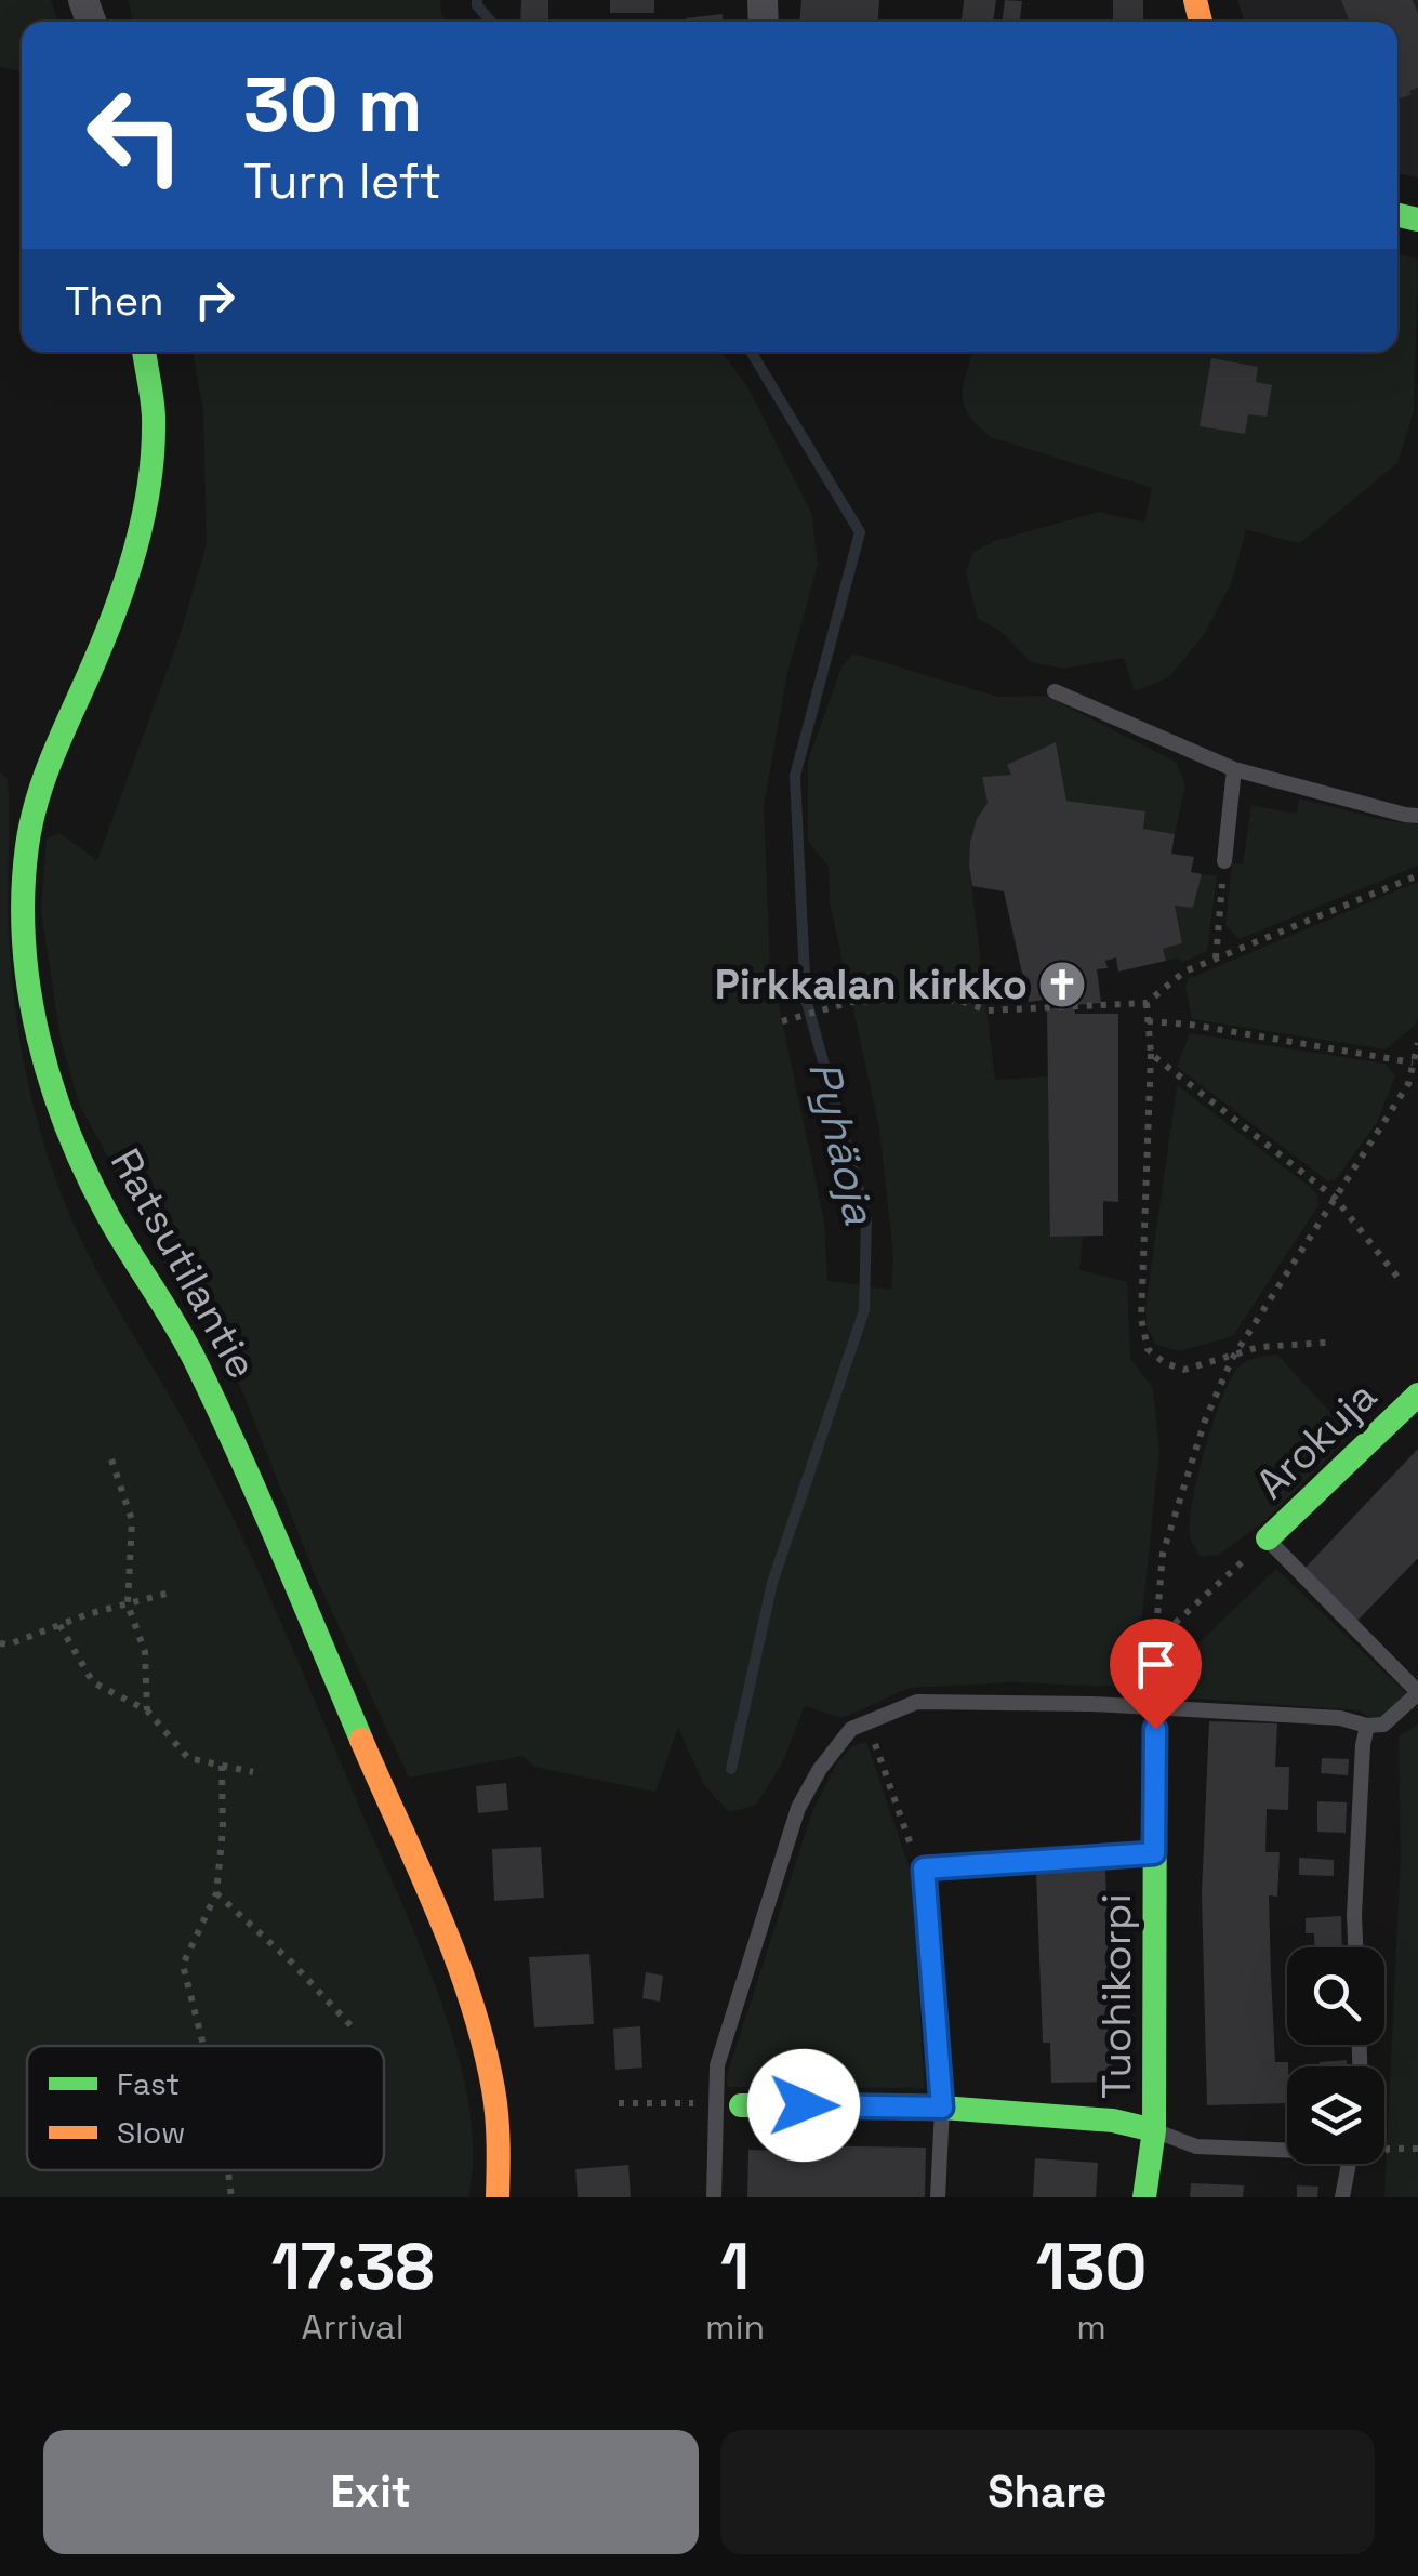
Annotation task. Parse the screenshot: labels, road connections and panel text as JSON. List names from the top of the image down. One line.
{"streets":{"street":["Ratsutilantie","Arokuja","Tuohikorpi"]},"water":["Pyhäoja"],"places":{"church":["Pirkkalan kirkko"]},"legend":["Fast","Slow"],"page":{"turn":["30 m","Turn left"],"then":"Then","eta":["17:38","Arrival","1","min","130","m"],"buttons":["Exit","Share"]}}
